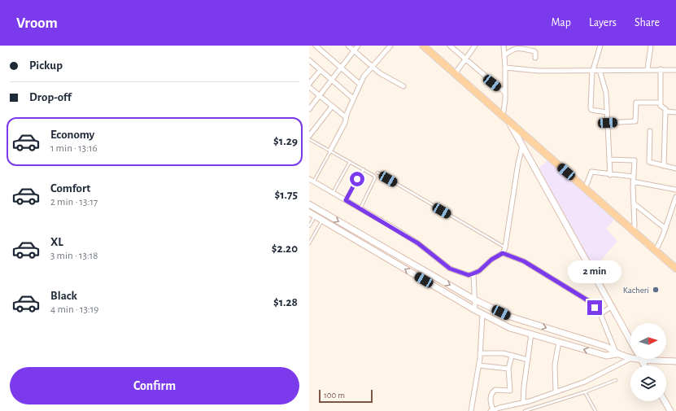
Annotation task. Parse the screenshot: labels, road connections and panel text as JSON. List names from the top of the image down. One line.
{"places":["Kacheri"],"scale_bar":"100 m","north":"right","page":{"header":"Vroom","nav":["Map","Layers","Share"],"banner":["Pickup","Drop-off"],"list":[{"name":"Economy","note":"1 min · 13:16","value":"$1.29"},{"name":"Comfort","note":"2 min · 13:17","value":"$1.75"},{"name":"XL","note":"3 min · 13:18","value":"$2.20"},{"name":"Black","note":"4 min · 13:19","value":"$1.28"}],"bubble":"2 min","buttons":"Confirm","scale":"100 m"}}
